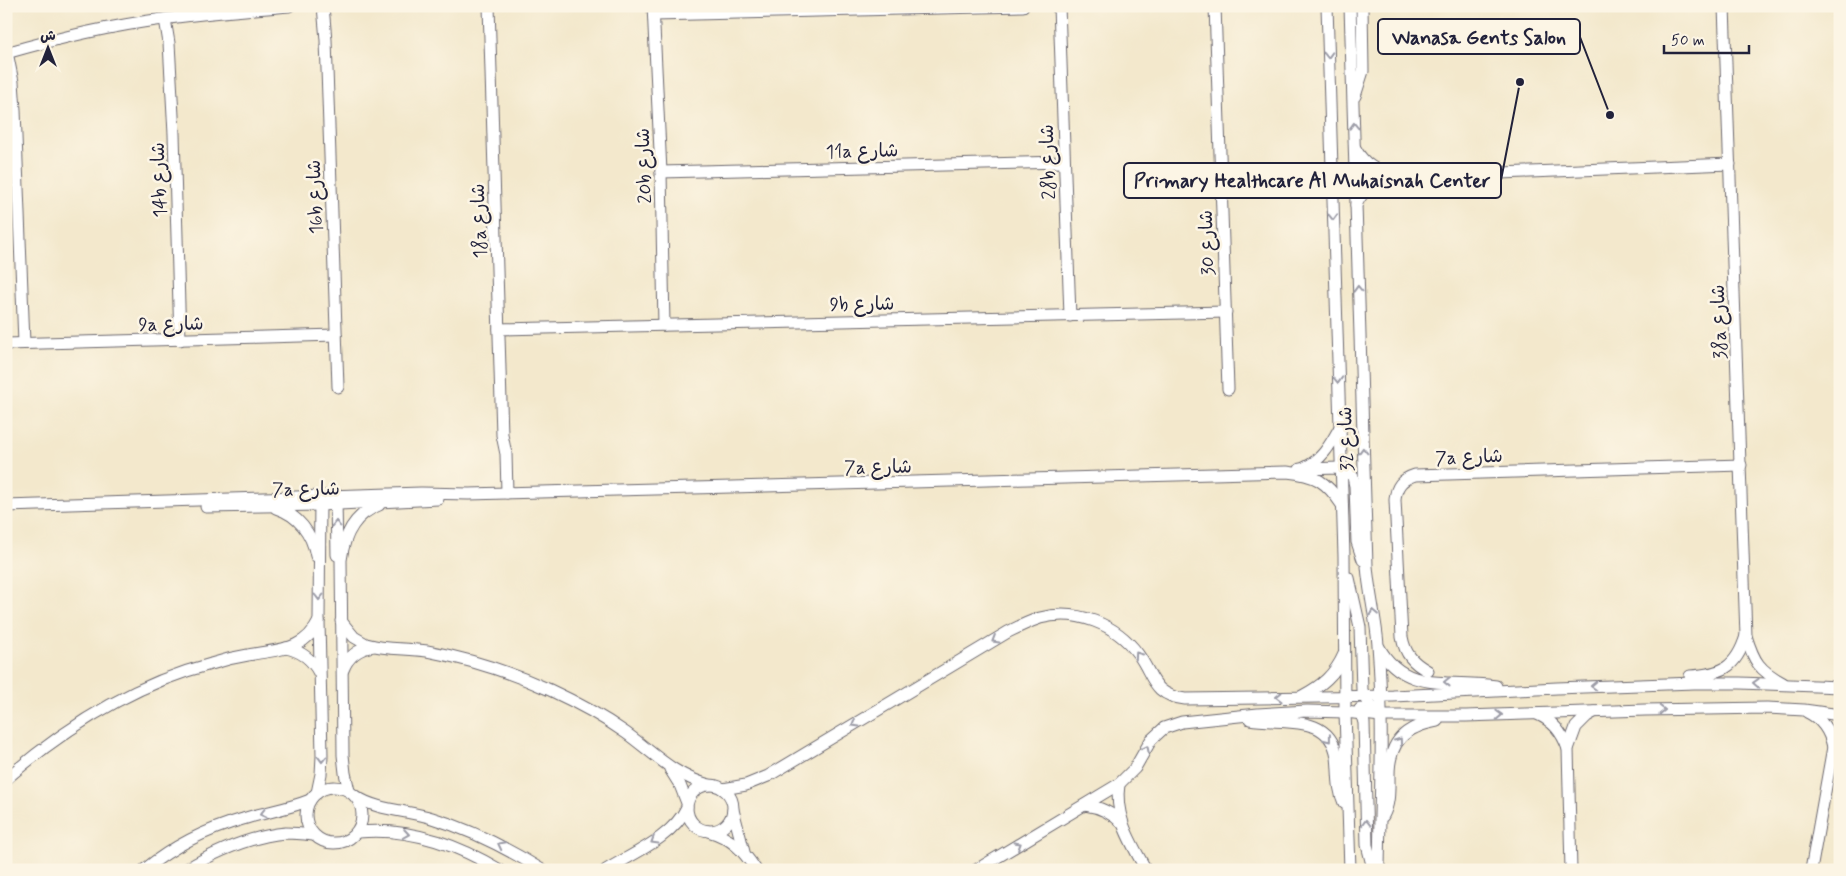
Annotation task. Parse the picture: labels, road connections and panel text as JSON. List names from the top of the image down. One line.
{"streets":{"street":["11a شارع","28b شارع","20b شارع","14b شارع","16b شارع","18a شارع","شارع 30","9b شارع","38a شارع","9a شارع","شارع 32","7a شارع"]},"crossings":[["11a شارع","28b شارع"],["11a شارع","20b شارع"],["28b شارع","9b شارع"],["20b شارع","9b شارع"],["14b شارع","9a شارع"],["16b شارع","9a شارع"],["18a شارع","9b شارع"],["18a شارع","7a شارع"],["شارع 30","9b شارع"],["38a شارع","7a شارع"],["شارع 32","7a شارع"]],"places":["Primary Healthcare Al Muhaisnah Center","Wanasa Gents Salon"],"scale_bar":"50 m","north":"top"}
